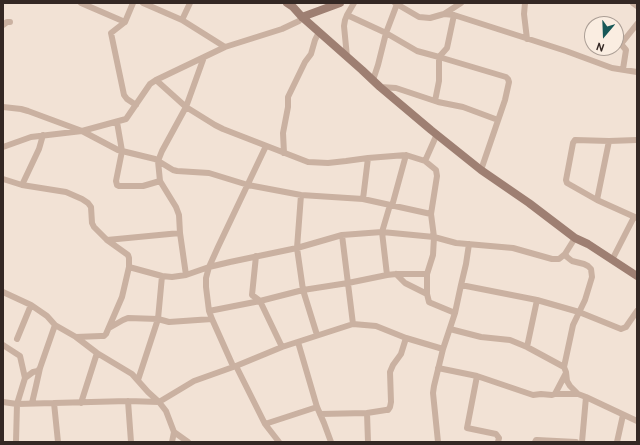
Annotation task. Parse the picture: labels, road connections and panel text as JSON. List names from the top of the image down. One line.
{"north":"bottom"}
